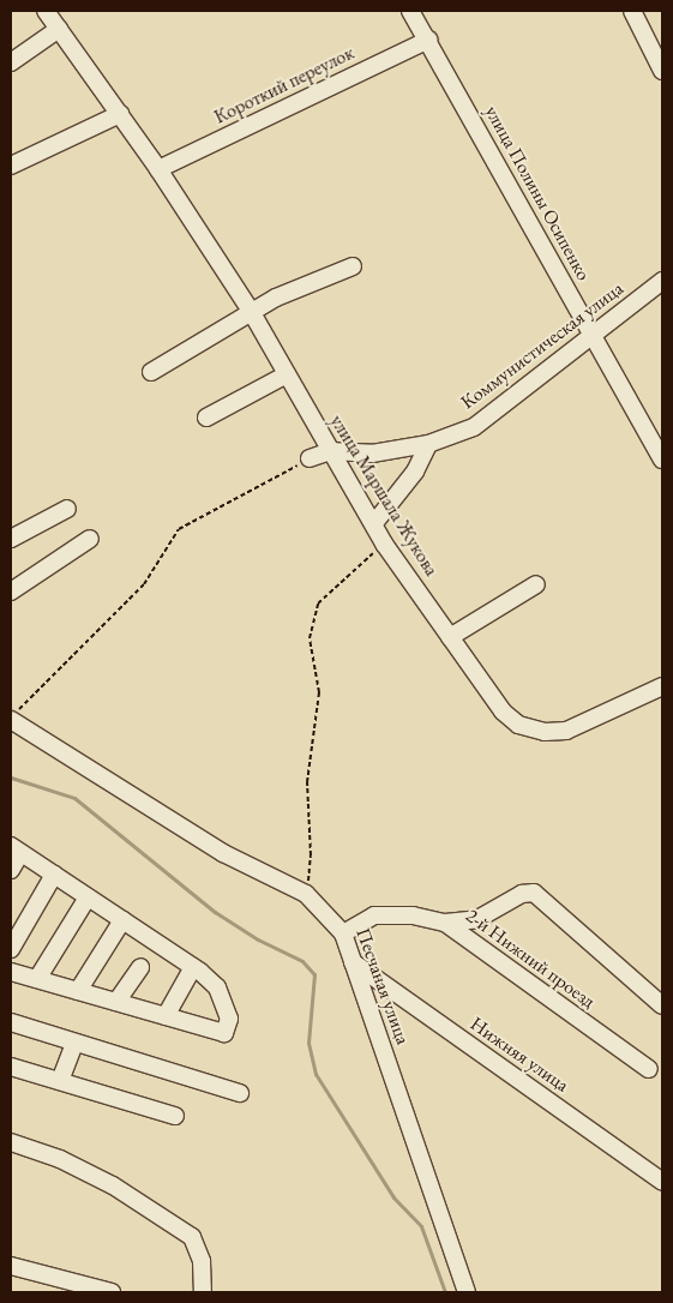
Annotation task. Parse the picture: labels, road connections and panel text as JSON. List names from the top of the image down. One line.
{"streets":{"street":["Короткий переулок","улица Полины Осипенко","Коммунистическая улица","улица Маршала Жукова","2-й Нижний проезд","Песчаная улица","Нижняя улица"]},"crossings":[["Короткий переулок","улица Полины Осипенко"],["Короткий переулок","улица Маршала Жукова"],["улица Полины Осипенко","Коммунистическая улица"],["Коммунистическая улица","улица Маршала Жукова"],["2-й Нижний проезд","Песчаная улица"],["Песчаная улица","Нижняя улица"]]}
